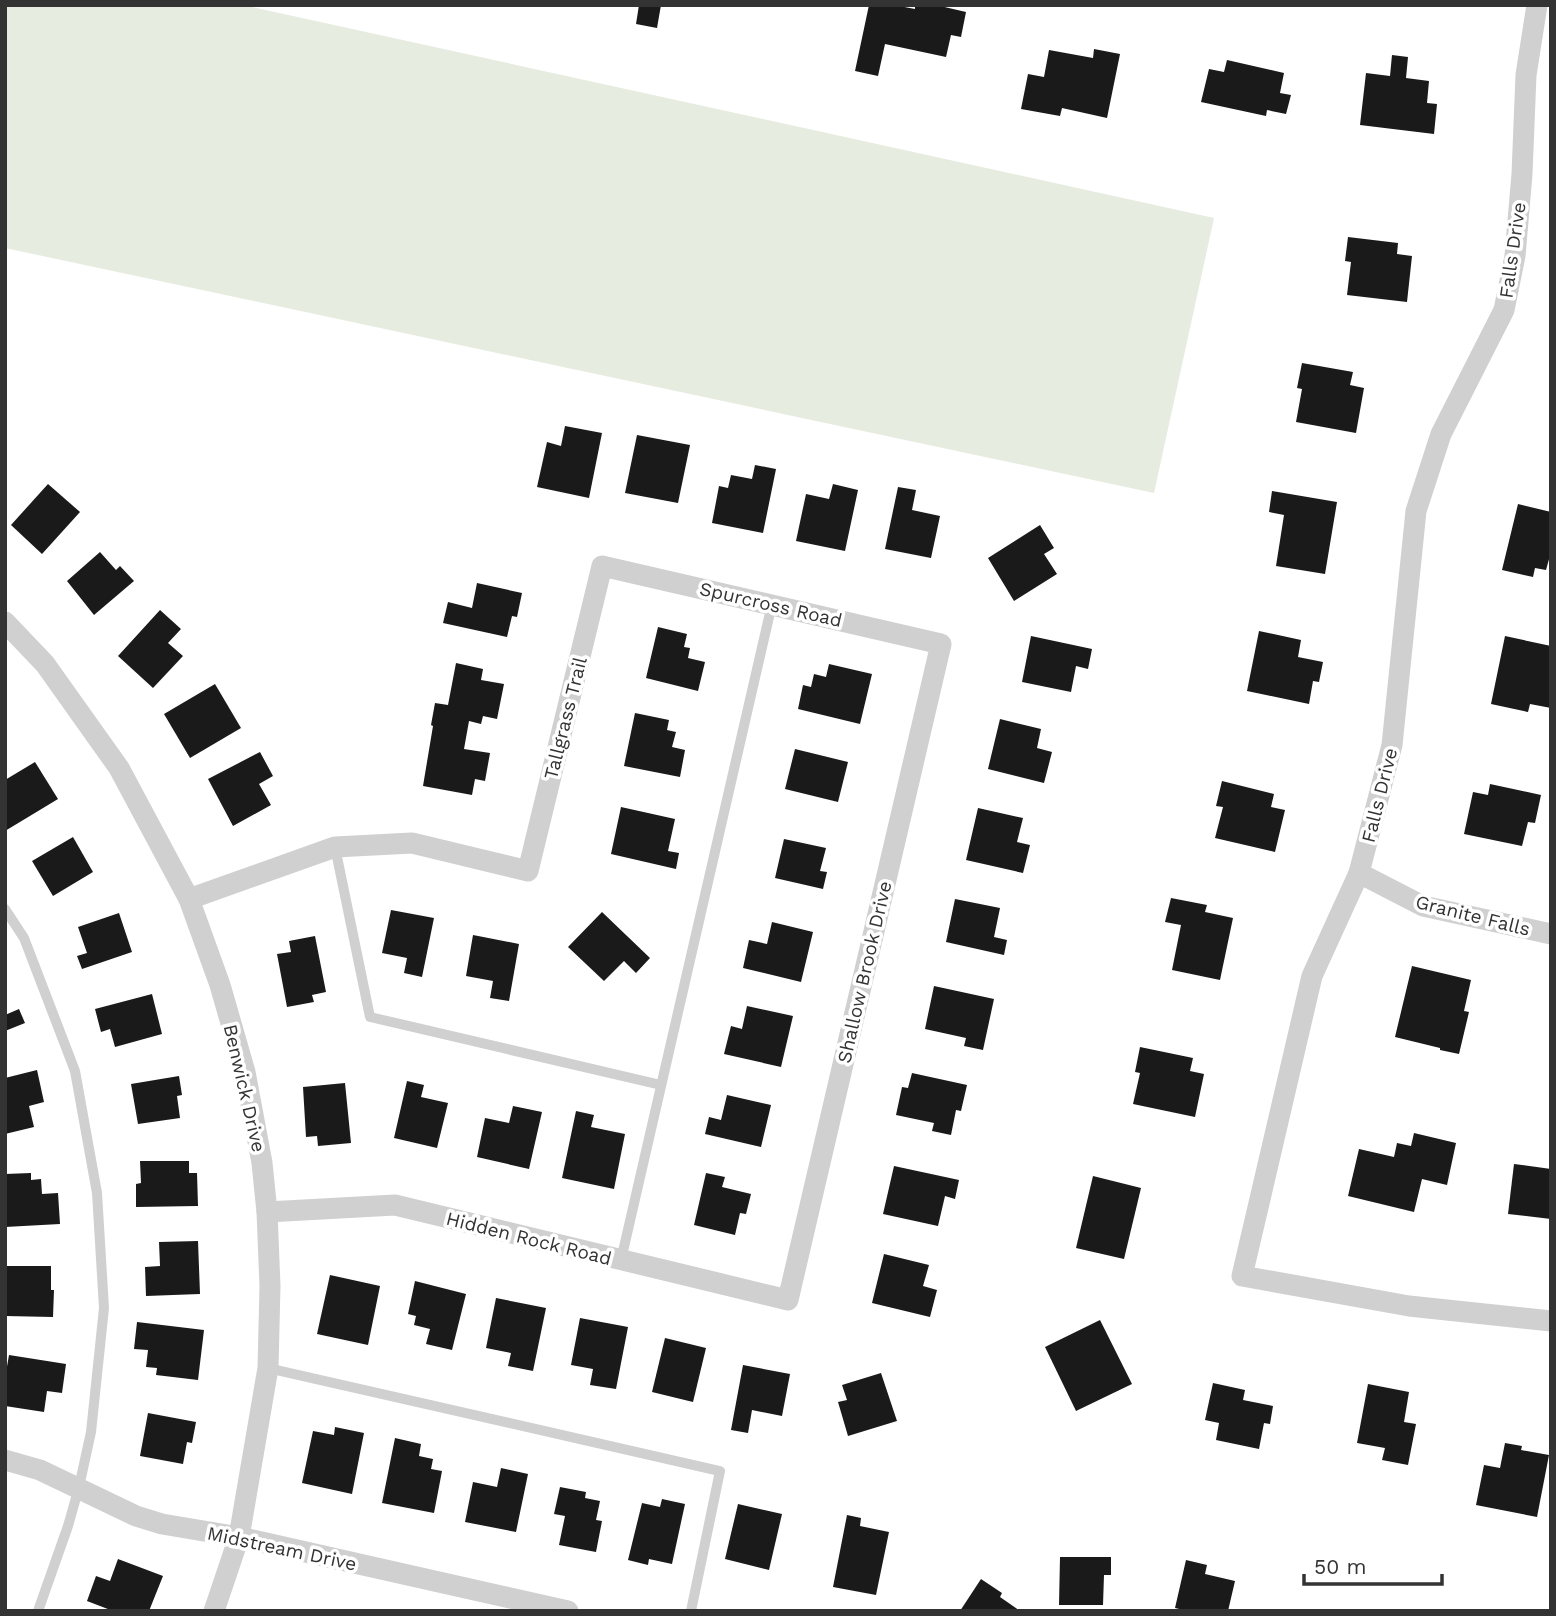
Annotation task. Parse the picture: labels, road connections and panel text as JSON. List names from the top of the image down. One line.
{"streets":{"street":["Falls Drive","Spurcross Road","Tallgrass Trail","Granite Falls","Shallow Brook Drive","Benwick Drive","Hidden Rock Road","Midstream Drive"]},"crossings":[["Falls Drive","Granite Falls"],["Spurcross Road","Tallgrass Trail"],["Spurcross Road","Shallow Brook Drive"],["Shallow Brook Drive","Hidden Rock Road"],["Benwick Drive","Hidden Rock Road"],["Benwick Drive","Midstream Drive"]],"scale_bar":"50 m"}
